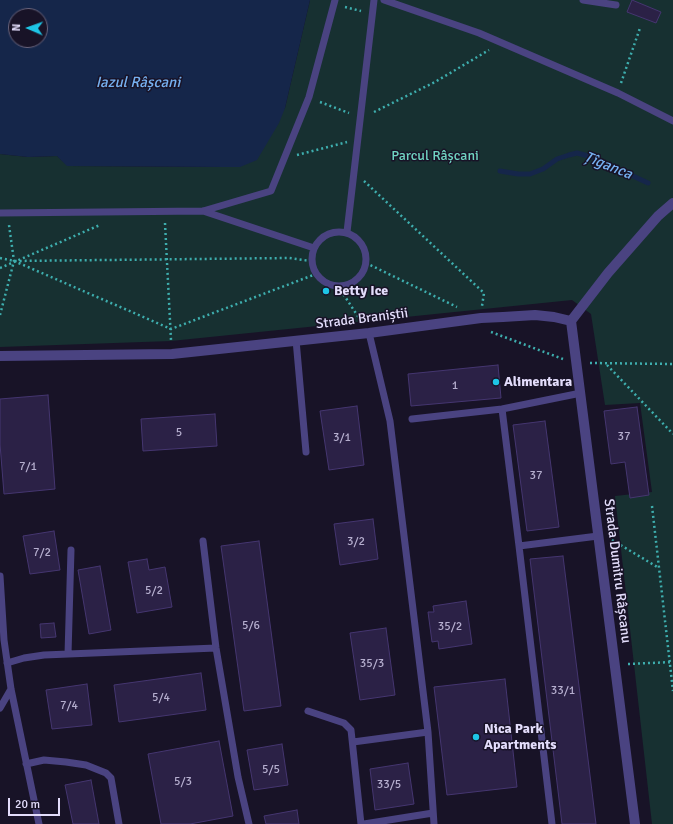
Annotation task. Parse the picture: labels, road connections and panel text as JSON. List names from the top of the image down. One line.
{"streets":{"street":["Strada Braniștii","Strada Dumitru Râșcanu"]},"crossings":[["Strada Braniștii","Strada Dumitru Râșcanu"]],"water":["Iazul Râșcani","Țîganca"],"parks":["Parcul Râșcani"],"places":["Betty Ice","Alimentara","Nica Park Apartments"],"house_numbers":["1","5","37","3/1","7/1","37","3/2","7/2","5/2","5/6","35/2","35/3","33/1","5/4","7/4","5/5","5/3","33/5"],"scale_bar":"20 m","north":"left"}
